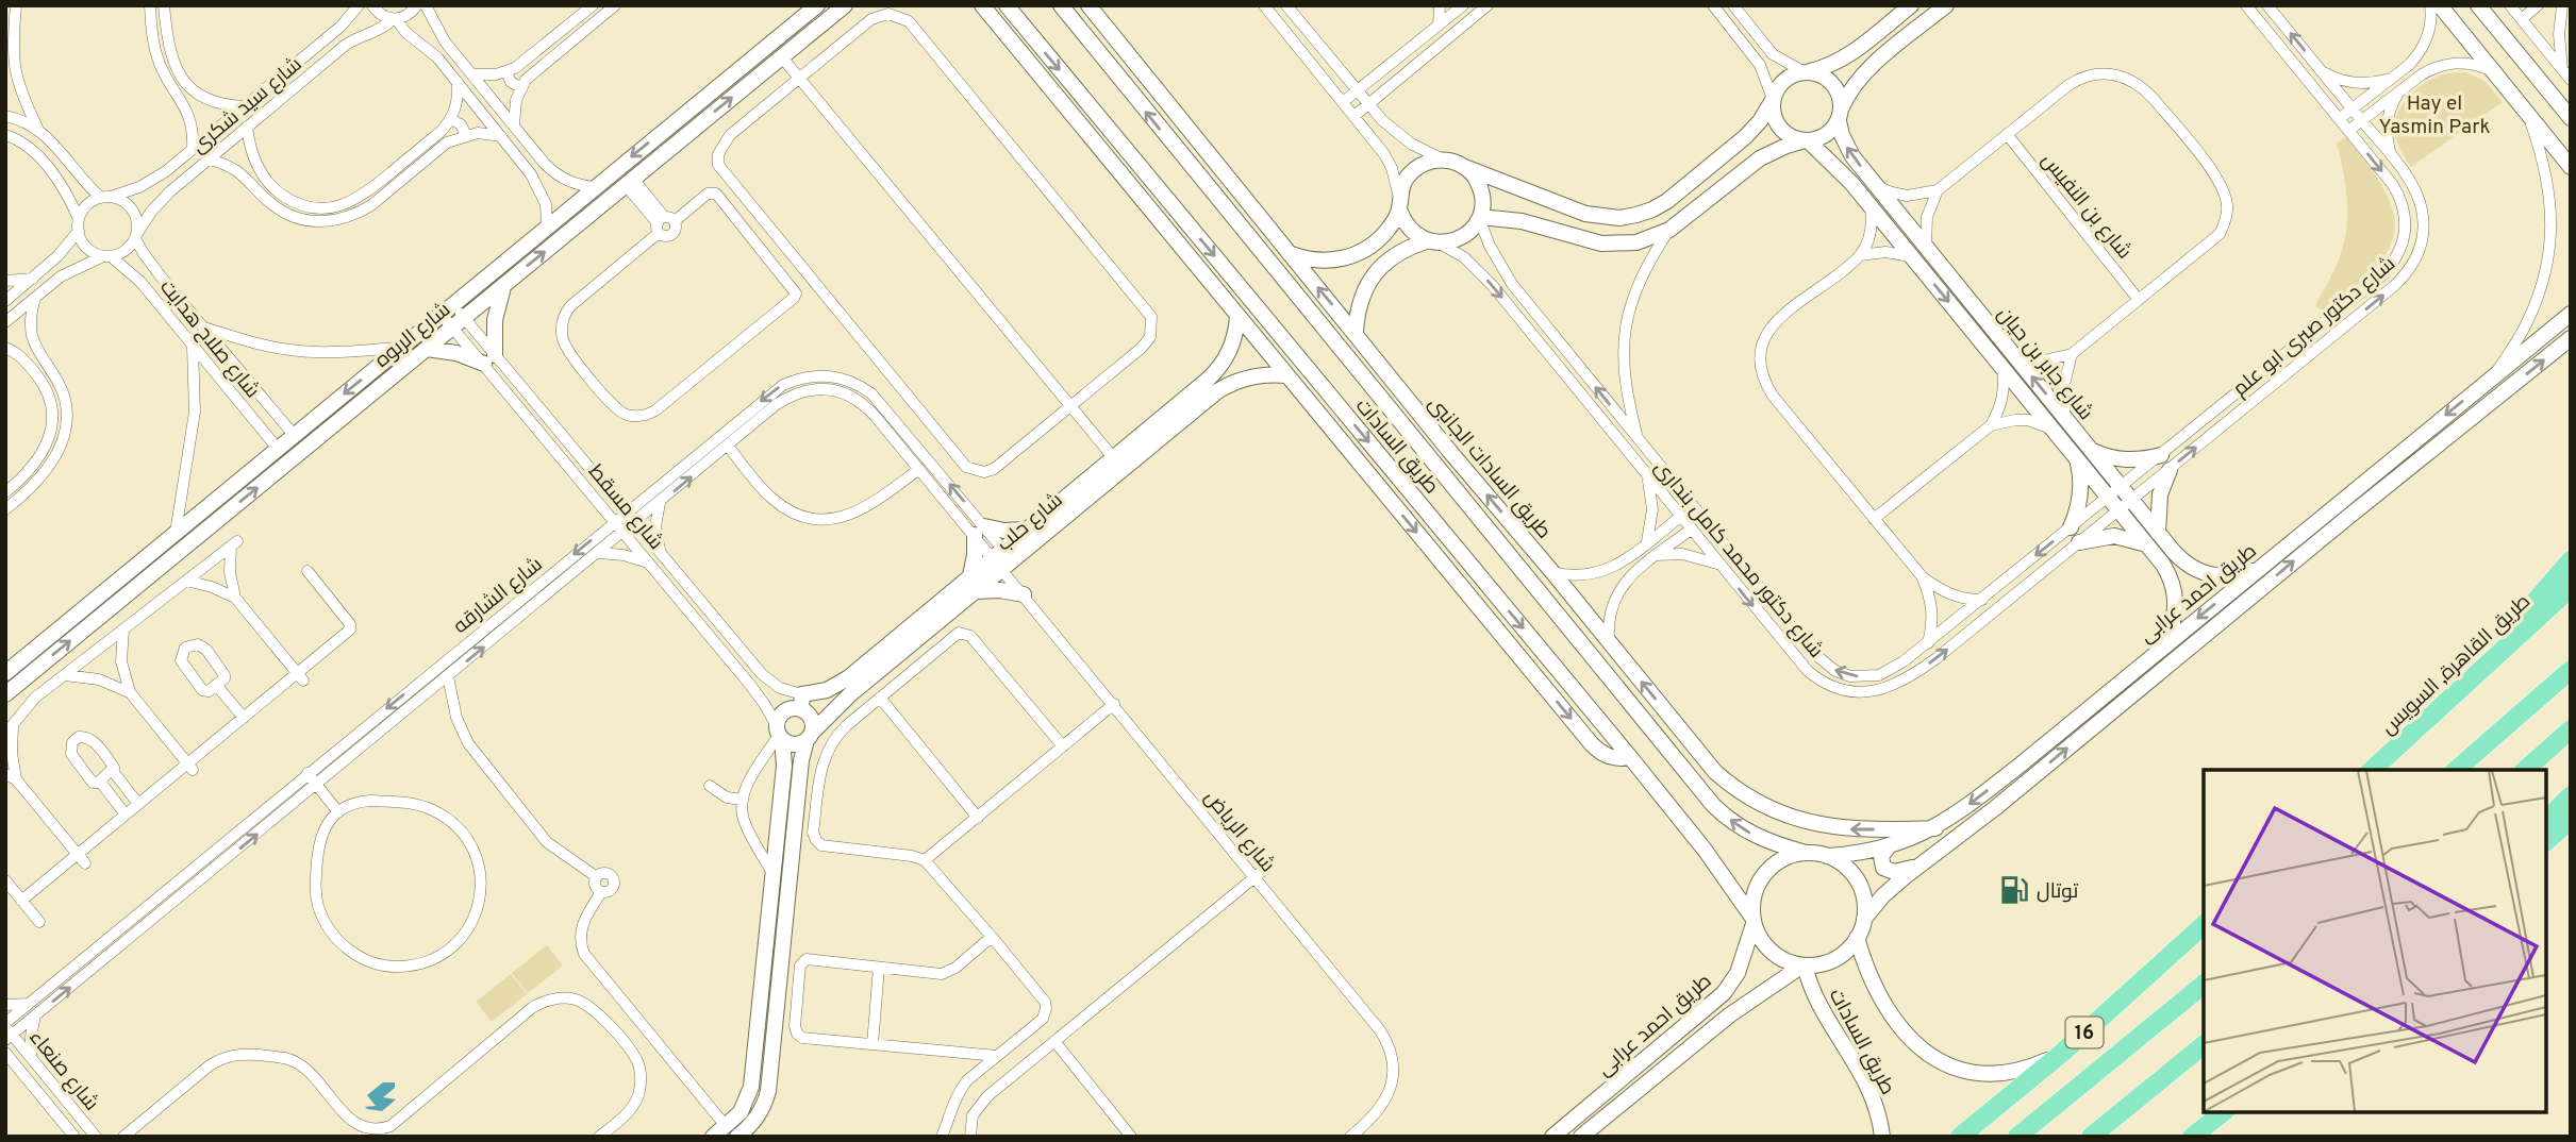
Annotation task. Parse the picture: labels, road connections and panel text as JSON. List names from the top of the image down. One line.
{"streets":{"highway":["طريق القاهرة, السويس","16"],"street":["شارع سيد شكرى","شارع بن النفيس","شارع دكتور صبرى ابو علم","شارع الربوه","شارع صلاح هدايت","شارع جابر بن حيان","طريق السادات","طريق السادات الجانبى","شارع مسقط","شارع حلب","شارع دكتور محمد كامل بندارى","طريق احمد عرابى","شارع الشارقه","شارع الرياض","شارع صنعاء"]},"crossings":[["شارع سيد شكرى","شارع صلاح هدايت"],["شارع دكتور صبرى ابو علم","شارع جابر بن حيان"],["شارع دكتور صبرى ابو علم","شارع دكتور محمد كامل بندارى"],["شارع الربوه","شارع صلاح هدايت"],["شارع الربوه","شارع مسقط"],["شارع جابر بن حيان","شارع دكتور محمد كامل بندارى"],["شارع جابر بن حيان","طريق احمد عرابى"],["طريق السادات","طريق احمد عرابى"],["طريق السادات","16"],["طريق السادات الجانبى","طريق احمد عرابى"],["شارع مسقط","شارع حلب"],["شارع مسقط","شارع الشارقه"],["شارع حلب","شارع الشارقه"],["شارع حلب","شارع الرياض"],["شارع الشارقه","شارع الرياض"],["شارع الشارقه","شارع صنعاء"]],"parks":["Hay el Yasmin Park"],"places":{"fuel station":["توتال"]}}
